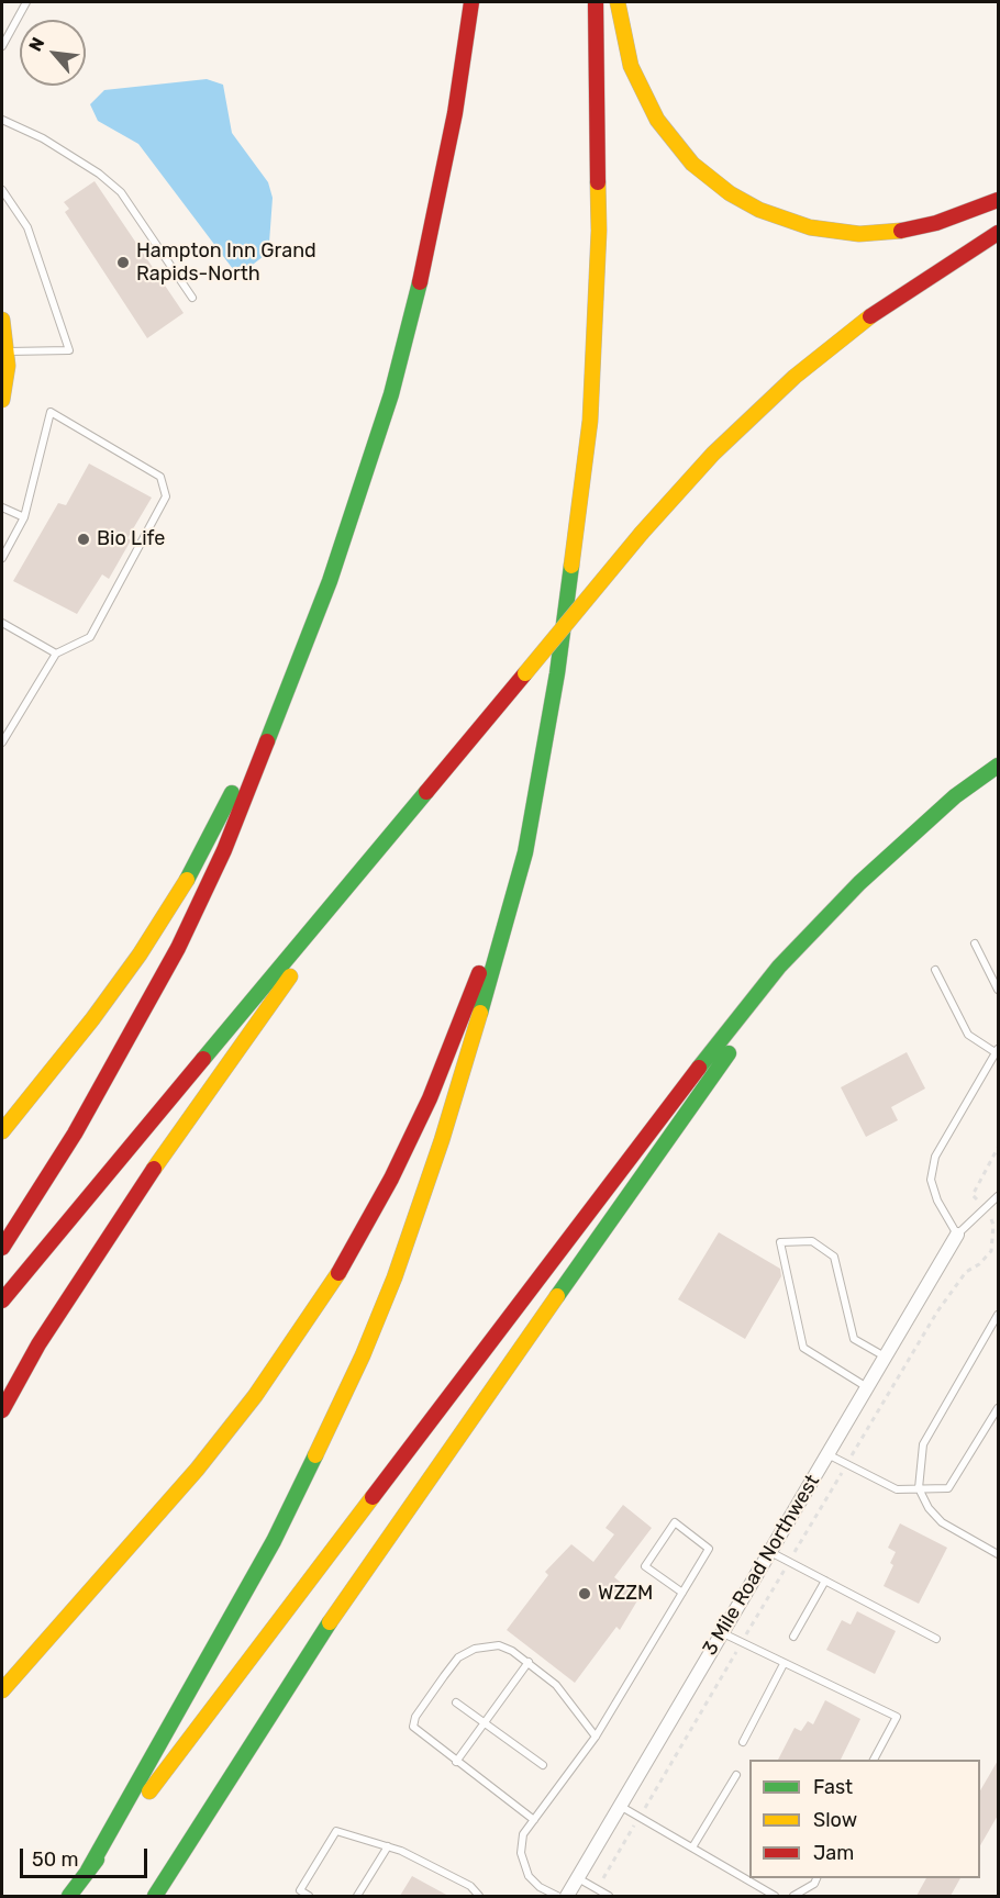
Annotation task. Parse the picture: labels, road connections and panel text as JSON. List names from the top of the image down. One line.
{"streets":{"street":["3 Mile Road Northwest"]},"places":["Hampton Inn Grand Rapids-North","Bio Life","WZZM"],"legend":["Fast","Slow","Jam"],"scale_bar":"50 m","north":"top left"}
